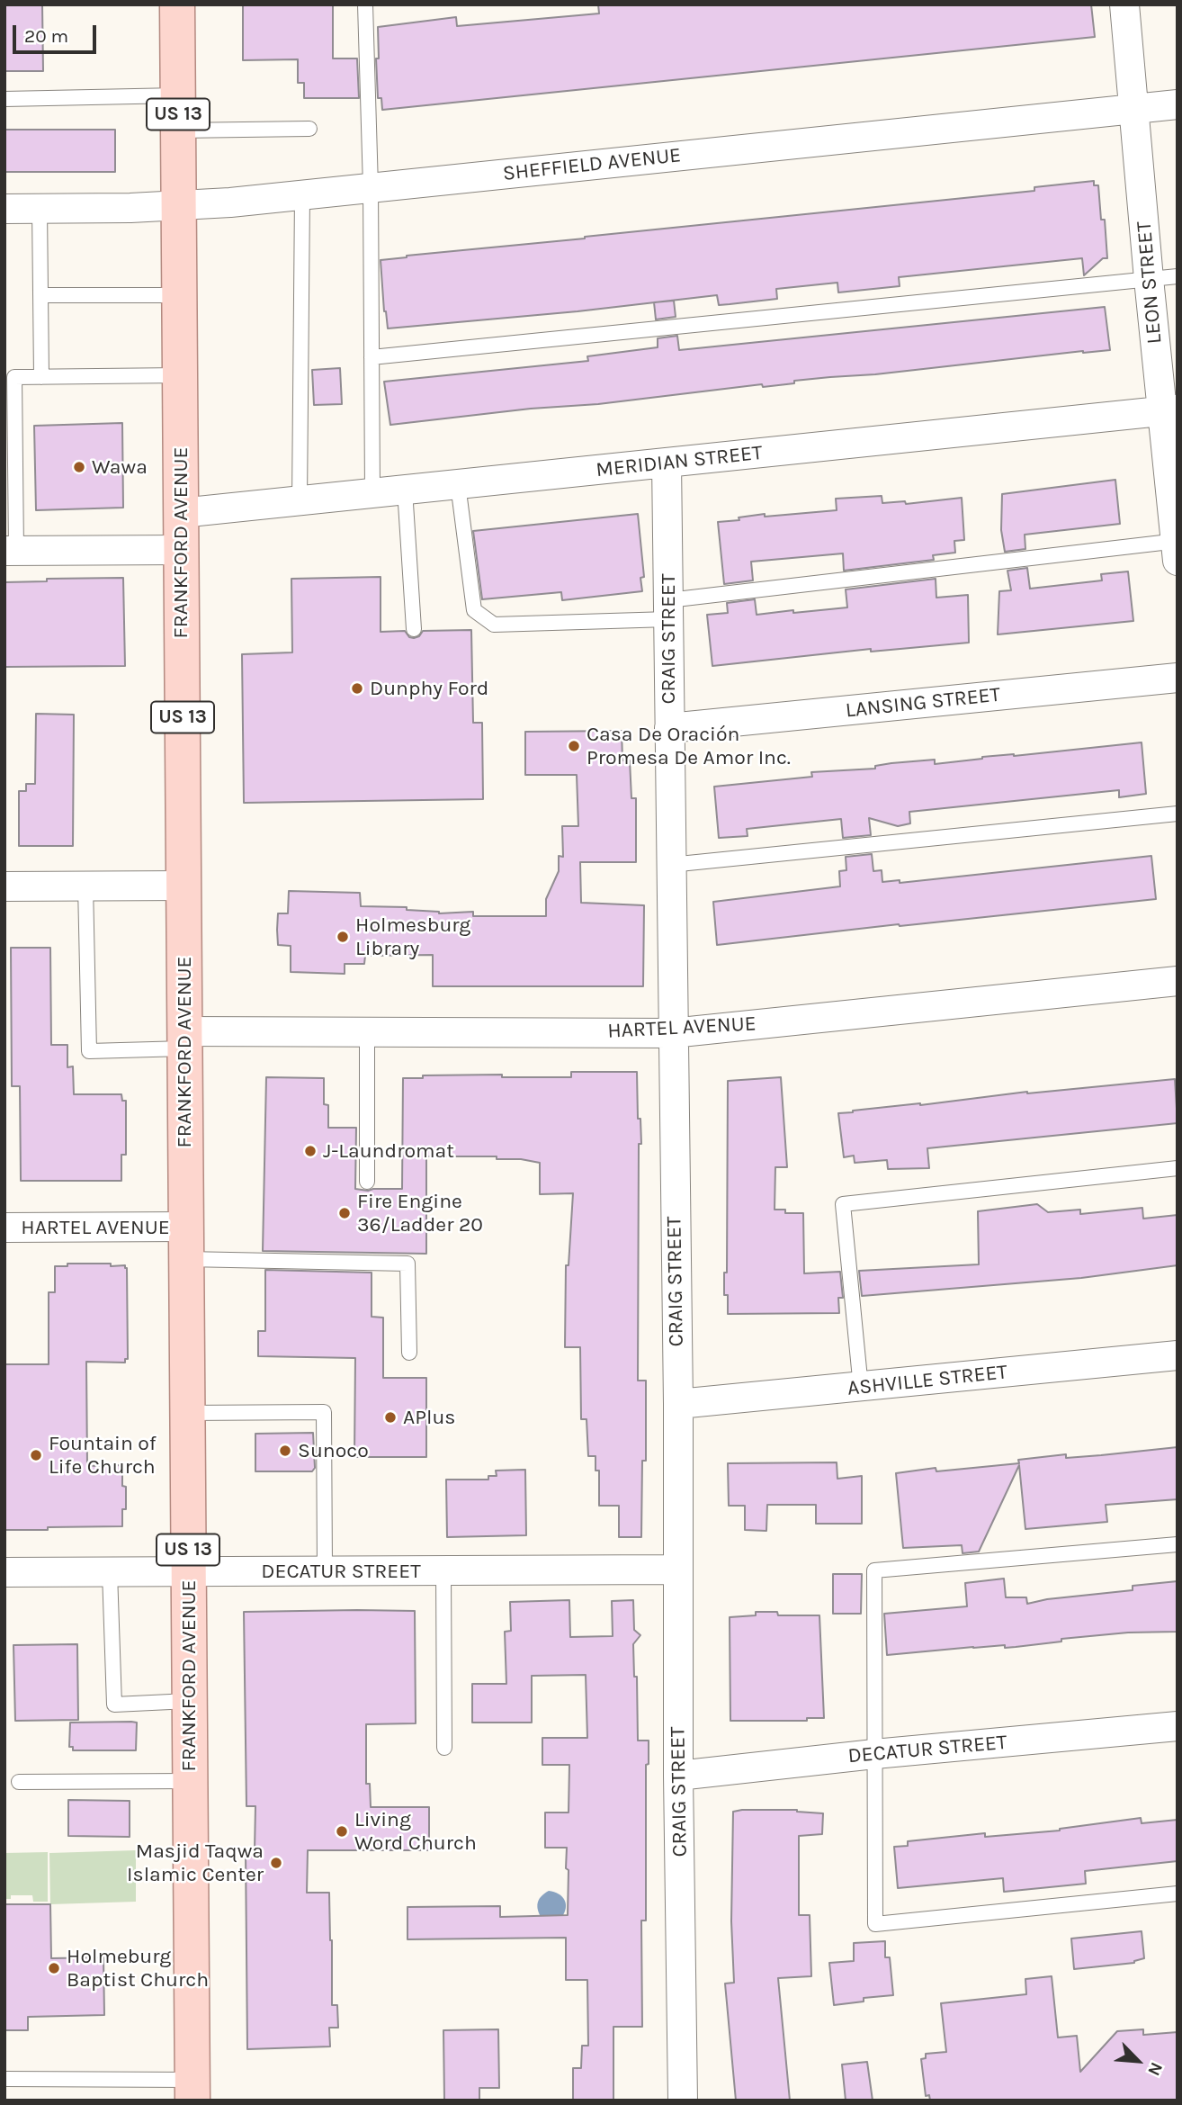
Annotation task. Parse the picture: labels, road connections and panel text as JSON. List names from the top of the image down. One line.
{"streets":{"main road":["US 13","FRANKFORD AVENUE"],"street":["SHEFFIELD AVENUE","LEON STREET","MERIDIAN STREET","CRAIG STREET","LANSING STREET","HARTEL AVENUE","ASHVILLE STREET","DECATUR STREET"]},"crossings":[["SHEFFIELD AVENUE","LEON STREET"],["SHEFFIELD AVENUE","FRANKFORD AVENUE"],["LEON STREET","MERIDIAN STREET"],["MERIDIAN STREET","FRANKFORD AVENUE"],["MERIDIAN STREET","CRAIG STREET"],["FRANKFORD AVENUE","HARTEL AVENUE"],["FRANKFORD AVENUE","DECATUR STREET"],["CRAIG STREET","LANSING STREET"],["CRAIG STREET","HARTEL AVENUE"],["CRAIG STREET","ASHVILLE STREET"],["CRAIG STREET","DECATUR STREET"]],"places":["Wawa","Dunphy Ford","Casa De Oración Promesa De Amor Inc.","Holmesburg Library","J-Laundromat","Fire Engine 36/Ladder 20","APlus","Sunoco","Fountain of Life Church","Living Word Church","Masjid Taqwa Islamic Center","Holmeburg Baptist Church"],"scale_bar":"20 m","north":"bottom right"}
